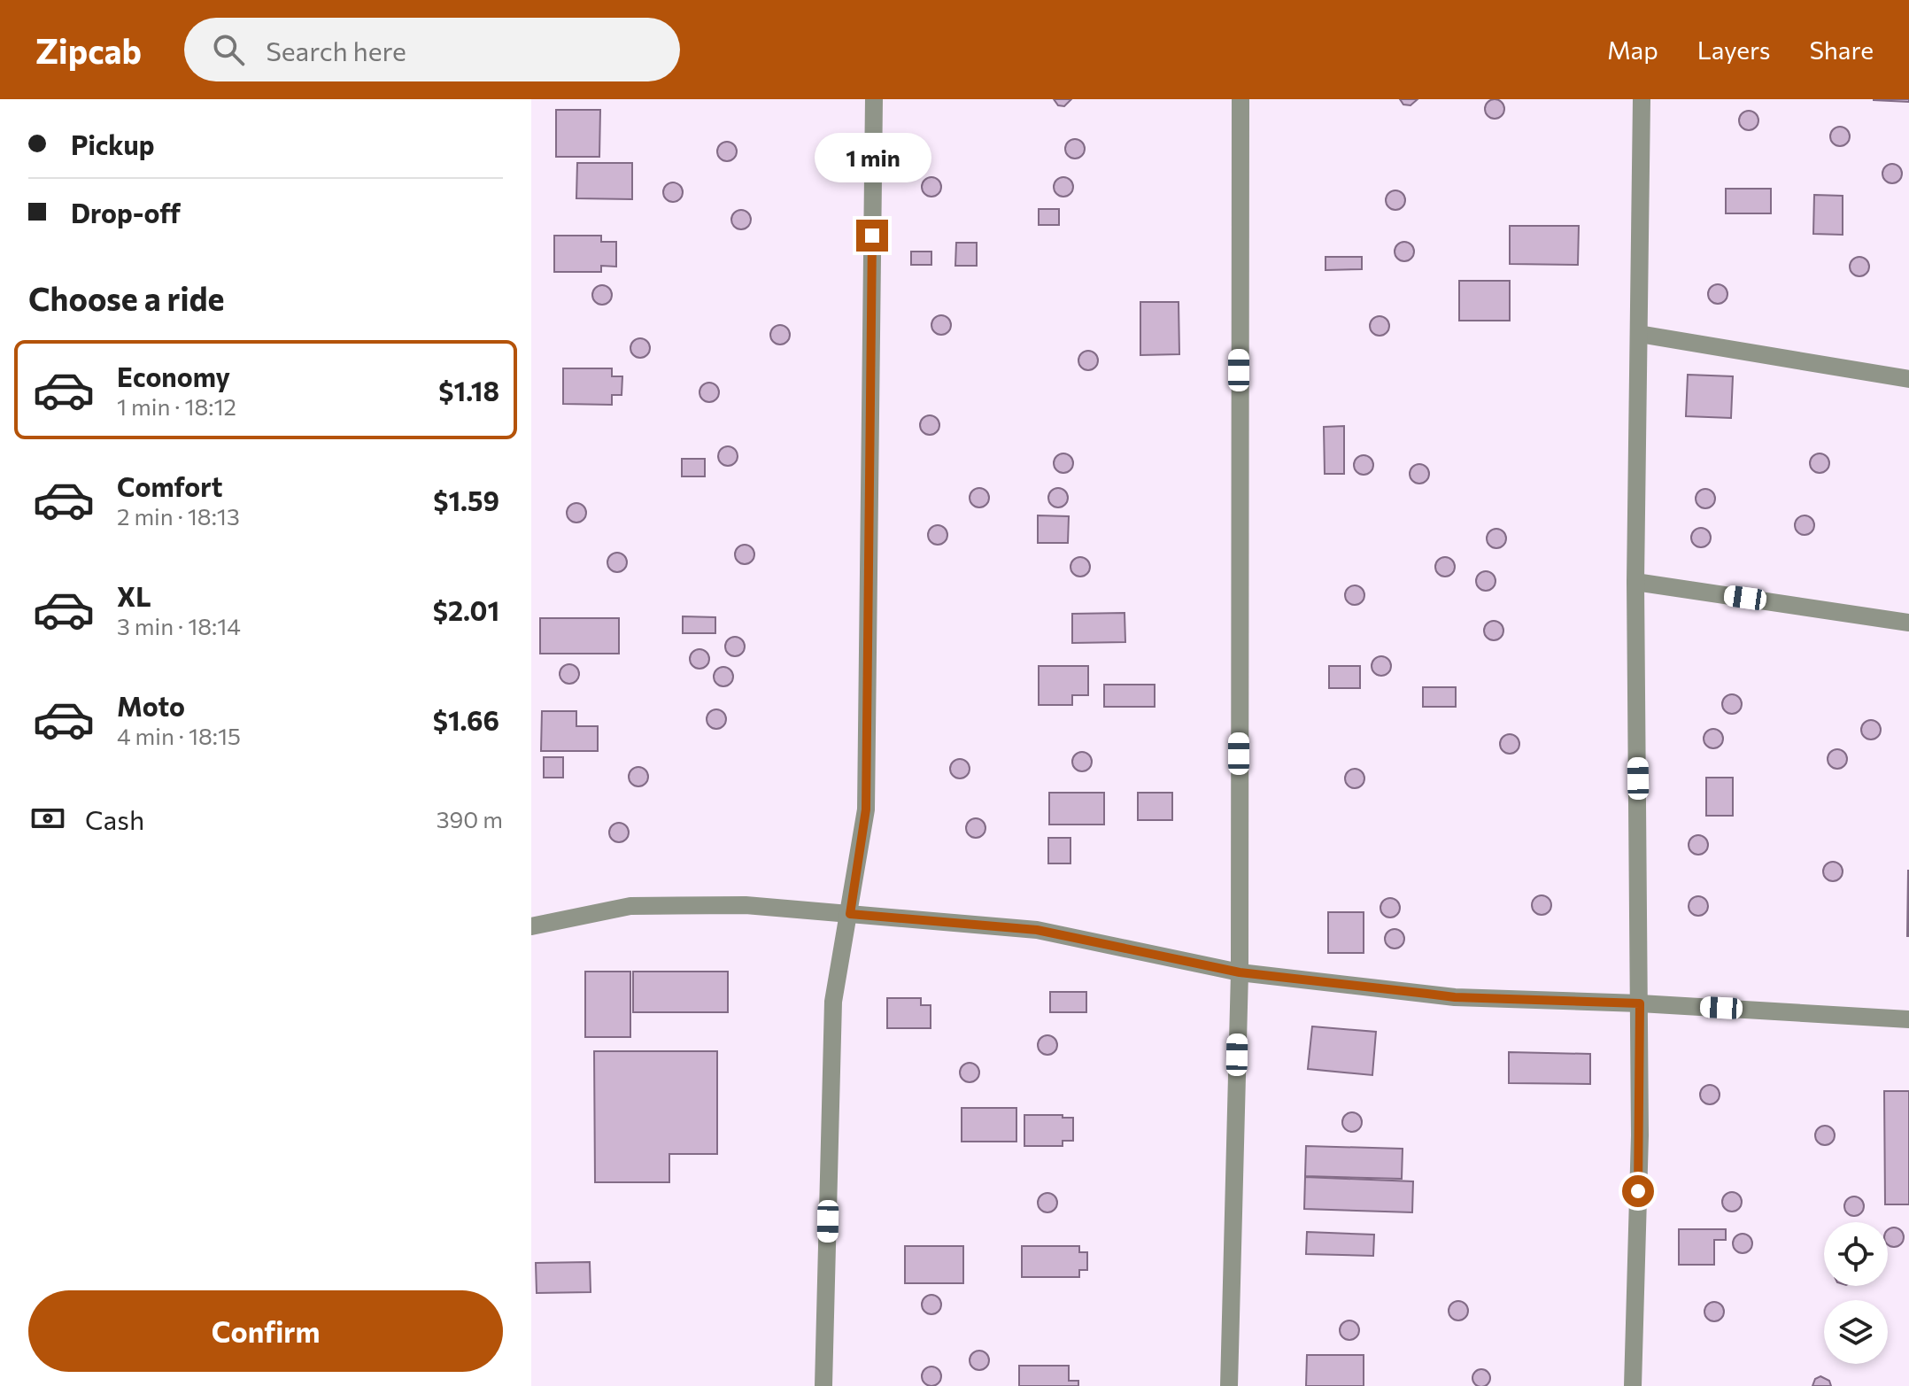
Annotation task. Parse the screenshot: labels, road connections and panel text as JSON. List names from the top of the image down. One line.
{"page":{"header":"Zipcab","search":"Search here","nav":["Map","Layers","Share"],"banner":["Pickup","Drop-off"],"bubble":"1 min","heading":"Choose a ride","list":[{"name":"Economy","note":"1 min · 18:12","value":"$1.18"},{"name":"Comfort","note":"2 min · 18:13","value":"$1.59"},{"name":"XL","note":"3 min · 18:14","value":"$2.01"},{"name":"Moto","note":"4 min · 18:15","value":"$1.66"}],"pay":["Cash","390 m"],"buttons":"Confirm"}}
